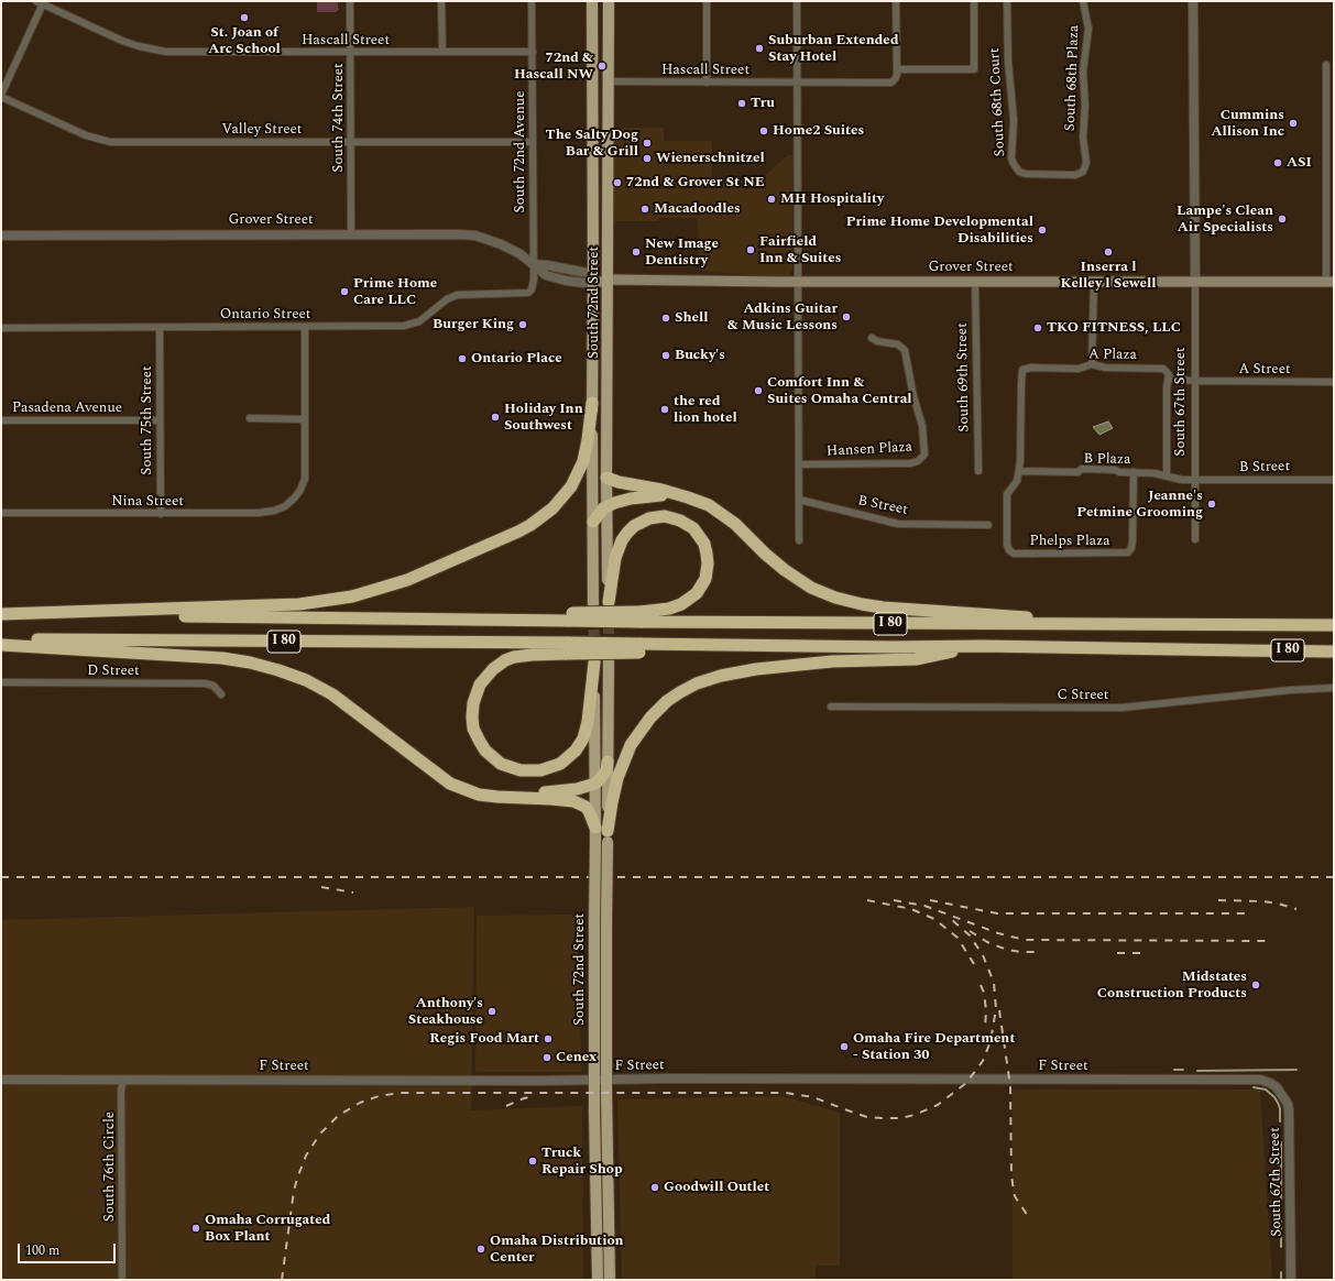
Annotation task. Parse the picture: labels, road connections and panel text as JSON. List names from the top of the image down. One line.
{"streets":{"highway":["I 80"],"main road":["Grover Street","South 72nd Street"],"street":["Hascall Street","South 68th Plaza","South 68th Court","South 74th Street","Valley Street","South 72nd Avenue","Ontario Street","A Plaza","A Street","South 69th Street","South 67th Street","Pasadena Avenue","South 75th Street","Hansen Plaza","B Plaza","B Street","Nina Street","Phelps Plaza","D Street","C Street","F Street","South 76th Circle"]},"crossings":[["Hascall Street","South 74th Street"],["Hascall Street","South 72nd Avenue"],["Hascall Street","South 72nd Street"],["South 68th Plaza","South 68th Court"],["South 74th Street","Valley Street"],["South 74th Street","Grover Street"],["Valley Street","South 72nd Avenue"],["South 72nd Avenue","Grover Street"],["South 72nd Avenue","Ontario Street"],["Grover Street","South 72nd Street"],["Grover Street","South 69th Street"],["Grover Street","South 67th Street"],["South 72nd Street","F Street"],["Ontario Street","South 75th Street"],["A Plaza","A Street"],["A Plaza","South 67th Street"],["A Plaza","B Plaza"],["A Plaza","Phelps Plaza"],["A Street","South 67th Street"],["South 67th Street","B Plaza"],["South 67th Street","B Street"],["South 67th Street","F Street"],["Pasadena Avenue","South 75th Street"],["South 75th Street","Nina Street"],["B Plaza","B Street"],["B Plaza","Phelps Plaza"],["F Street","South 76th Circle"]],"places":["St. Joan of Arc School","Suburban Extended Stay Hotel","72nd & Hascall NW","Tru","Cummins Allison Inc","Home2 Suites","The Salty Dog Bar & Grill","Wienerschnitzel","ASI","72nd & Grover St NE","MH Hospitality","Macadoodles","Lampe's Clean Air Specialists","Prime Home Developmental Disabilities","Fairfield Inn & Suites","New Image Dentistry","Inserra l Kelley l Sewell","Prime Home Care LLC","Adkins Guitar & Music Lessons","Shell","Burger King","TKO FITNESS, LLC","Bucky's","Ontario Place","Comfort Inn & Suites Omaha Central","the red lion hotel","Holiday Inn Southwest","Jeanne's Petmine Grooming","Midstates Construction Products","Anthony's Steakhouse","Regis Food Mart","Omaha Fire Department - Station 30","Cenex","Truck Repair Shop","Goodwill Outlet","Omaha Corrugated Box Plant","Omaha Distribution Center"],"scale_bar":"100 m"}
